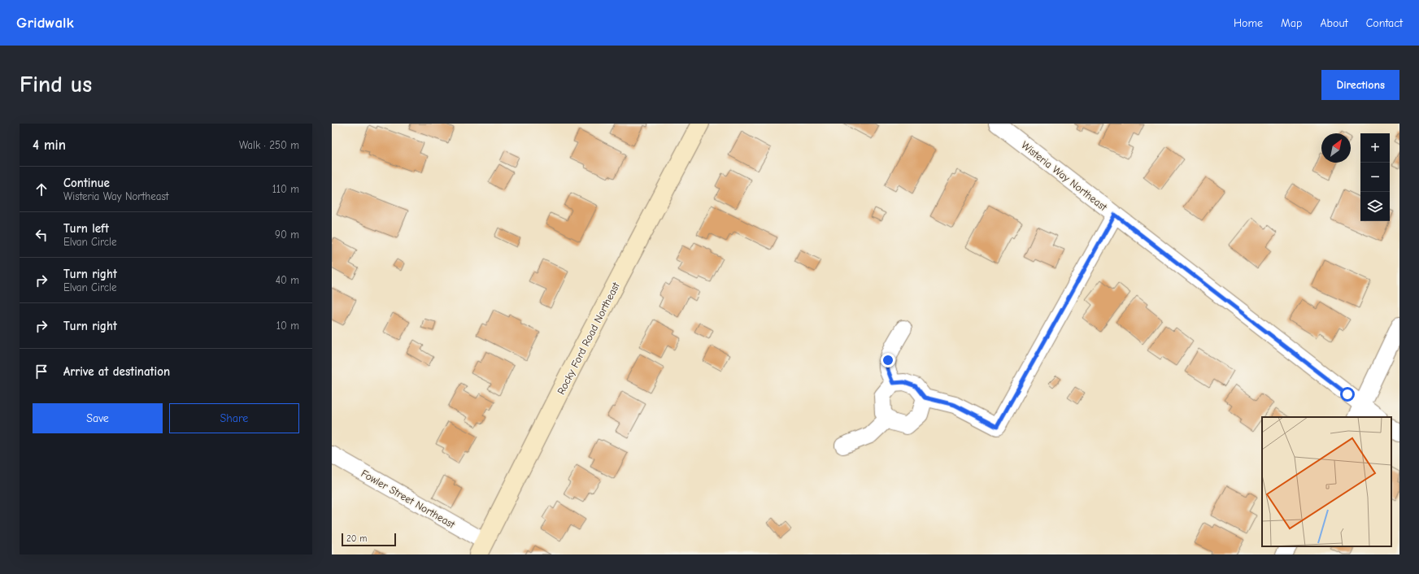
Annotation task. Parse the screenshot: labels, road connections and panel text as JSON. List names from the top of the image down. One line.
{"streets":{"street":["Wisteria Way Northeast","Rocky Ford Road Northeast","Fowler Street Northeast"]},"crossings":[["Rocky Ford Road Northeast","Fowler Street Northeast"]],"scale_bar":"20 m","north":"top right","page":{"header":"Gridwalk","nav":["Home","Map","About","Contact"],"buttons":["Directions",["Save","Share"]],"title":"Find us","heading":["4 min","Walk · 250 m"],"map_buttons":["+","−"],"list":[["Continue","Wisteria Way Northeast","110 m"],["Turn left","Elvan Circle","90 m"],["Turn right","Elvan Circle","40 m"],["Turn right","10 m"],"Arrive at destination"],"scale":"20 m"}}
